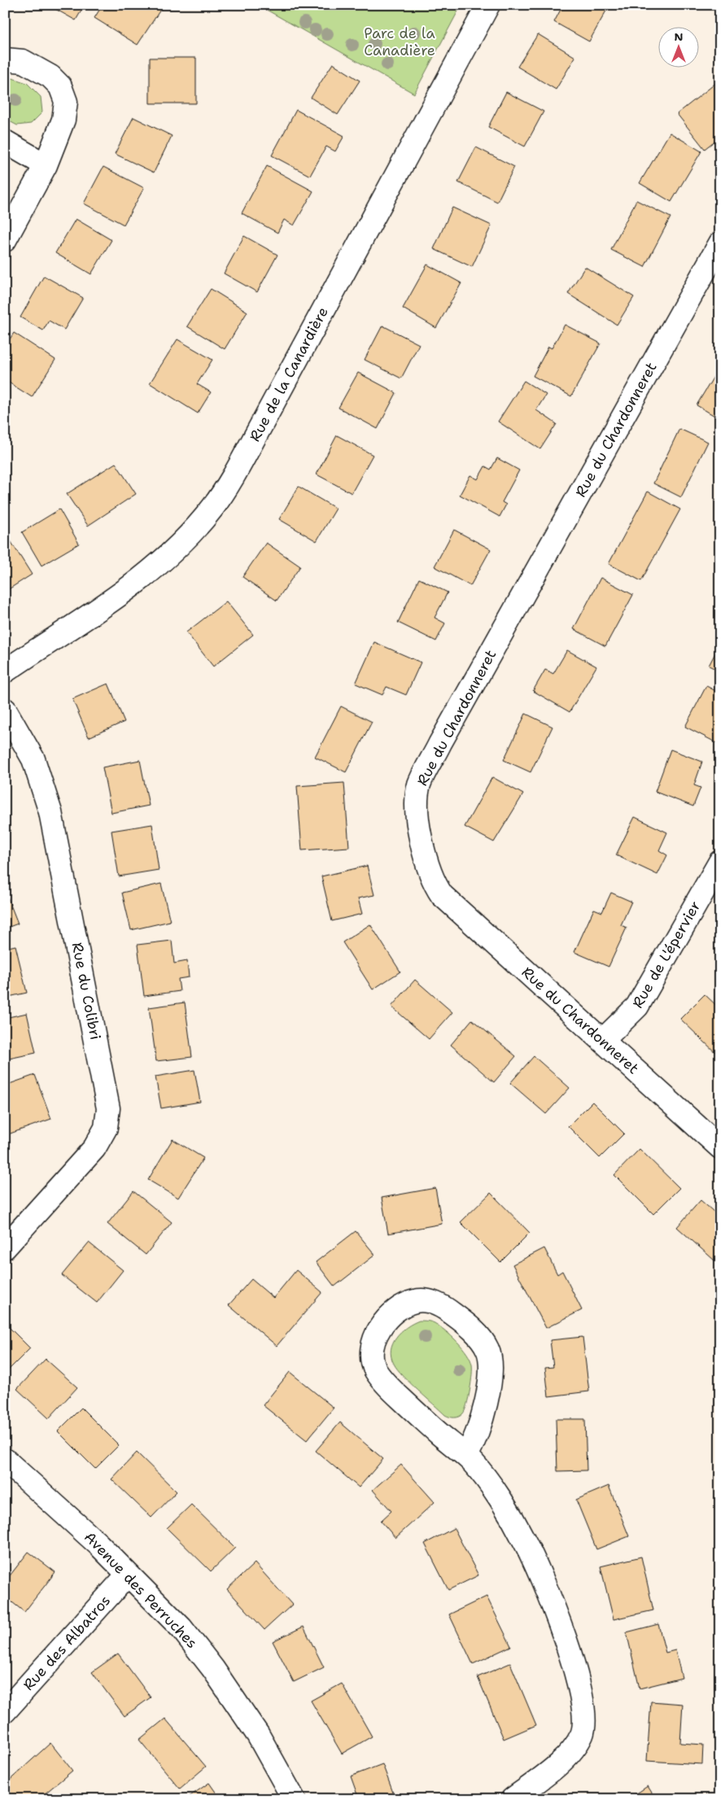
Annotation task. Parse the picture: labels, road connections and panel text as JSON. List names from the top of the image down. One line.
{"streets":{"street":["Rue de la Canardière","Rue du Chardonneret","Rue de L'épervier","Rue du Colibri","Avenue des Perruches","Rue des Albatros"]},"crossings":[["Rue du Chardonneret","Rue de L'épervier"],["Avenue des Perruches","Rue des Albatros"]],"parks":["Parc de la Canadière"],"north":"top"}
